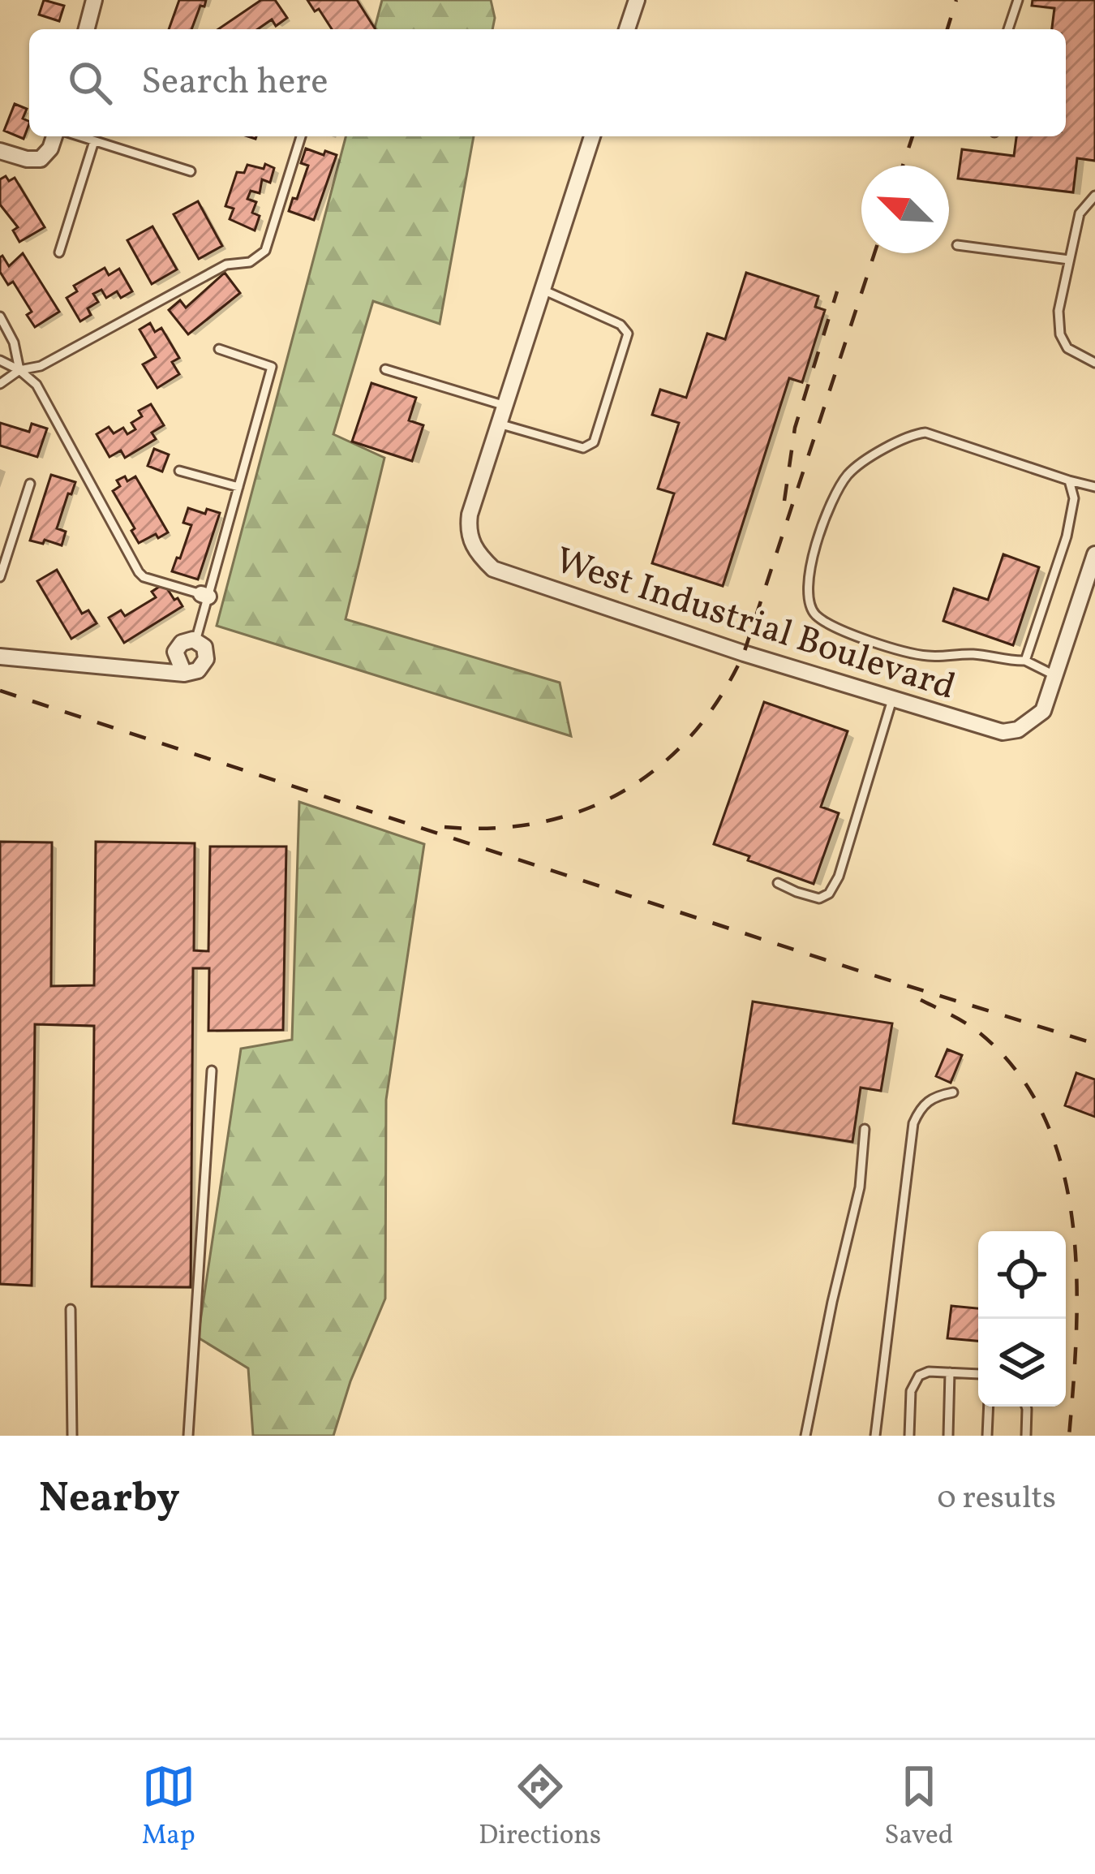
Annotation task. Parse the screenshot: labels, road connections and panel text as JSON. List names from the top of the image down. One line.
{"streets":{"street":["West Industrial Boulevard"]},"north":"top left","page":{"search":"Search here","heading":["Nearby","0 results"],"nav":["Map","Directions","Saved"]}}
